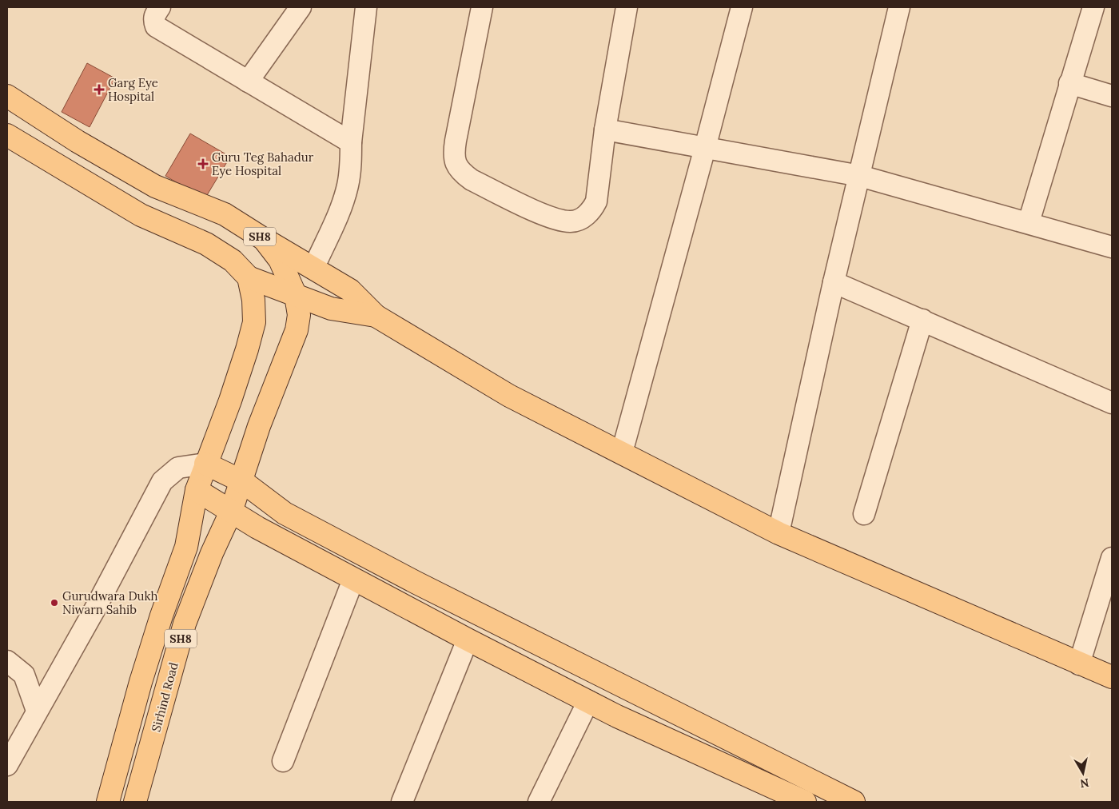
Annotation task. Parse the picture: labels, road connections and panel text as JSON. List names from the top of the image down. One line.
{"streets":{"main road":["SH8","Sirhind Road"]},"crossings":[["SH8","Sirhind Road"]],"places":{"health":["Garg Eye Hospital","Guru Teg Bahadur Eye Hospital"],"other":["Gurudwara Dukh Niwarn Sahib"]},"north":"bottom"}
